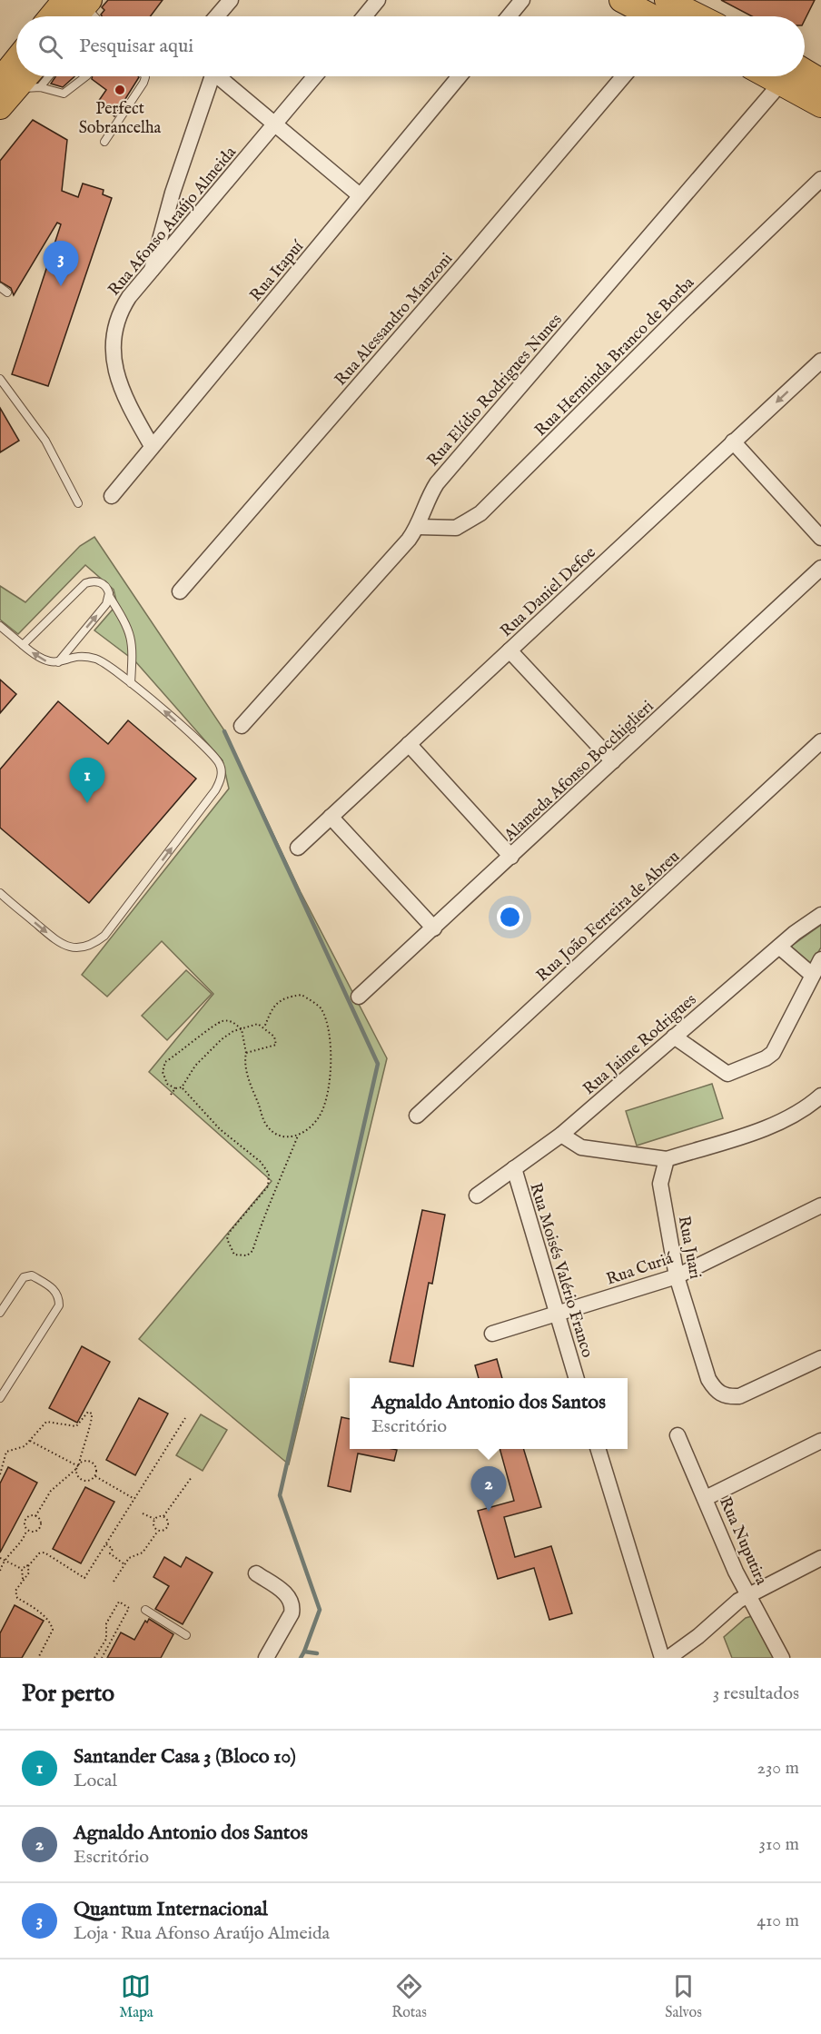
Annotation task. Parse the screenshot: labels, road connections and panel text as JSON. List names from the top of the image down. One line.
{"streets":{"street":["Rua Afonso Araújo Almeida","Rua Itapuí","Rua Alessandro Manzoni","Rua Herminda Branco de Borba","Rua Elídio Rodrigues Nunes","Rua Daniel Defoe","Alameda Afonso Bocchiglieri","Rua João Ferreira de Abreu","Rua Jaime Rodrigues","Rua Juari","Rua Curiá","Rua Moisés Valério Franco","Rua Nuputira"]},"crossings":[["Rua Afonso Araújo Almeida","Rua Itapuí"],["Rua Herminda Branco de Borba","Rua Elídio Rodrigues Nunes"],["Rua Jaime Rodrigues","Rua Moisés Valério Franco"],["Rua Juari","Rua Curiá"],["Rua Curiá","Rua Moisés Valério Franco"]],"places":["Perfect Sobrancelha"],"page":{"search":"Pesquisar aqui","pins":["3","1","2"],"popup":["Agnaldo Antonio dos Santos","Escritório"],"heading":["Por perto","3 resultados"],"list":[{"mark":"1","name":"Santander Casa 3 (Bloco 10)","note":"Local","value":"230 m"},{"mark":"2","name":"Agnaldo Antonio dos Santos","note":"Escritório","value":"310 m"},{"mark":"3","name":"Quantum Internacional","note":"Loja · Rua Afonso Araújo Almeida","value":"410 m"}],"nav":["Mapa","Rotas","Salvos"]}}
